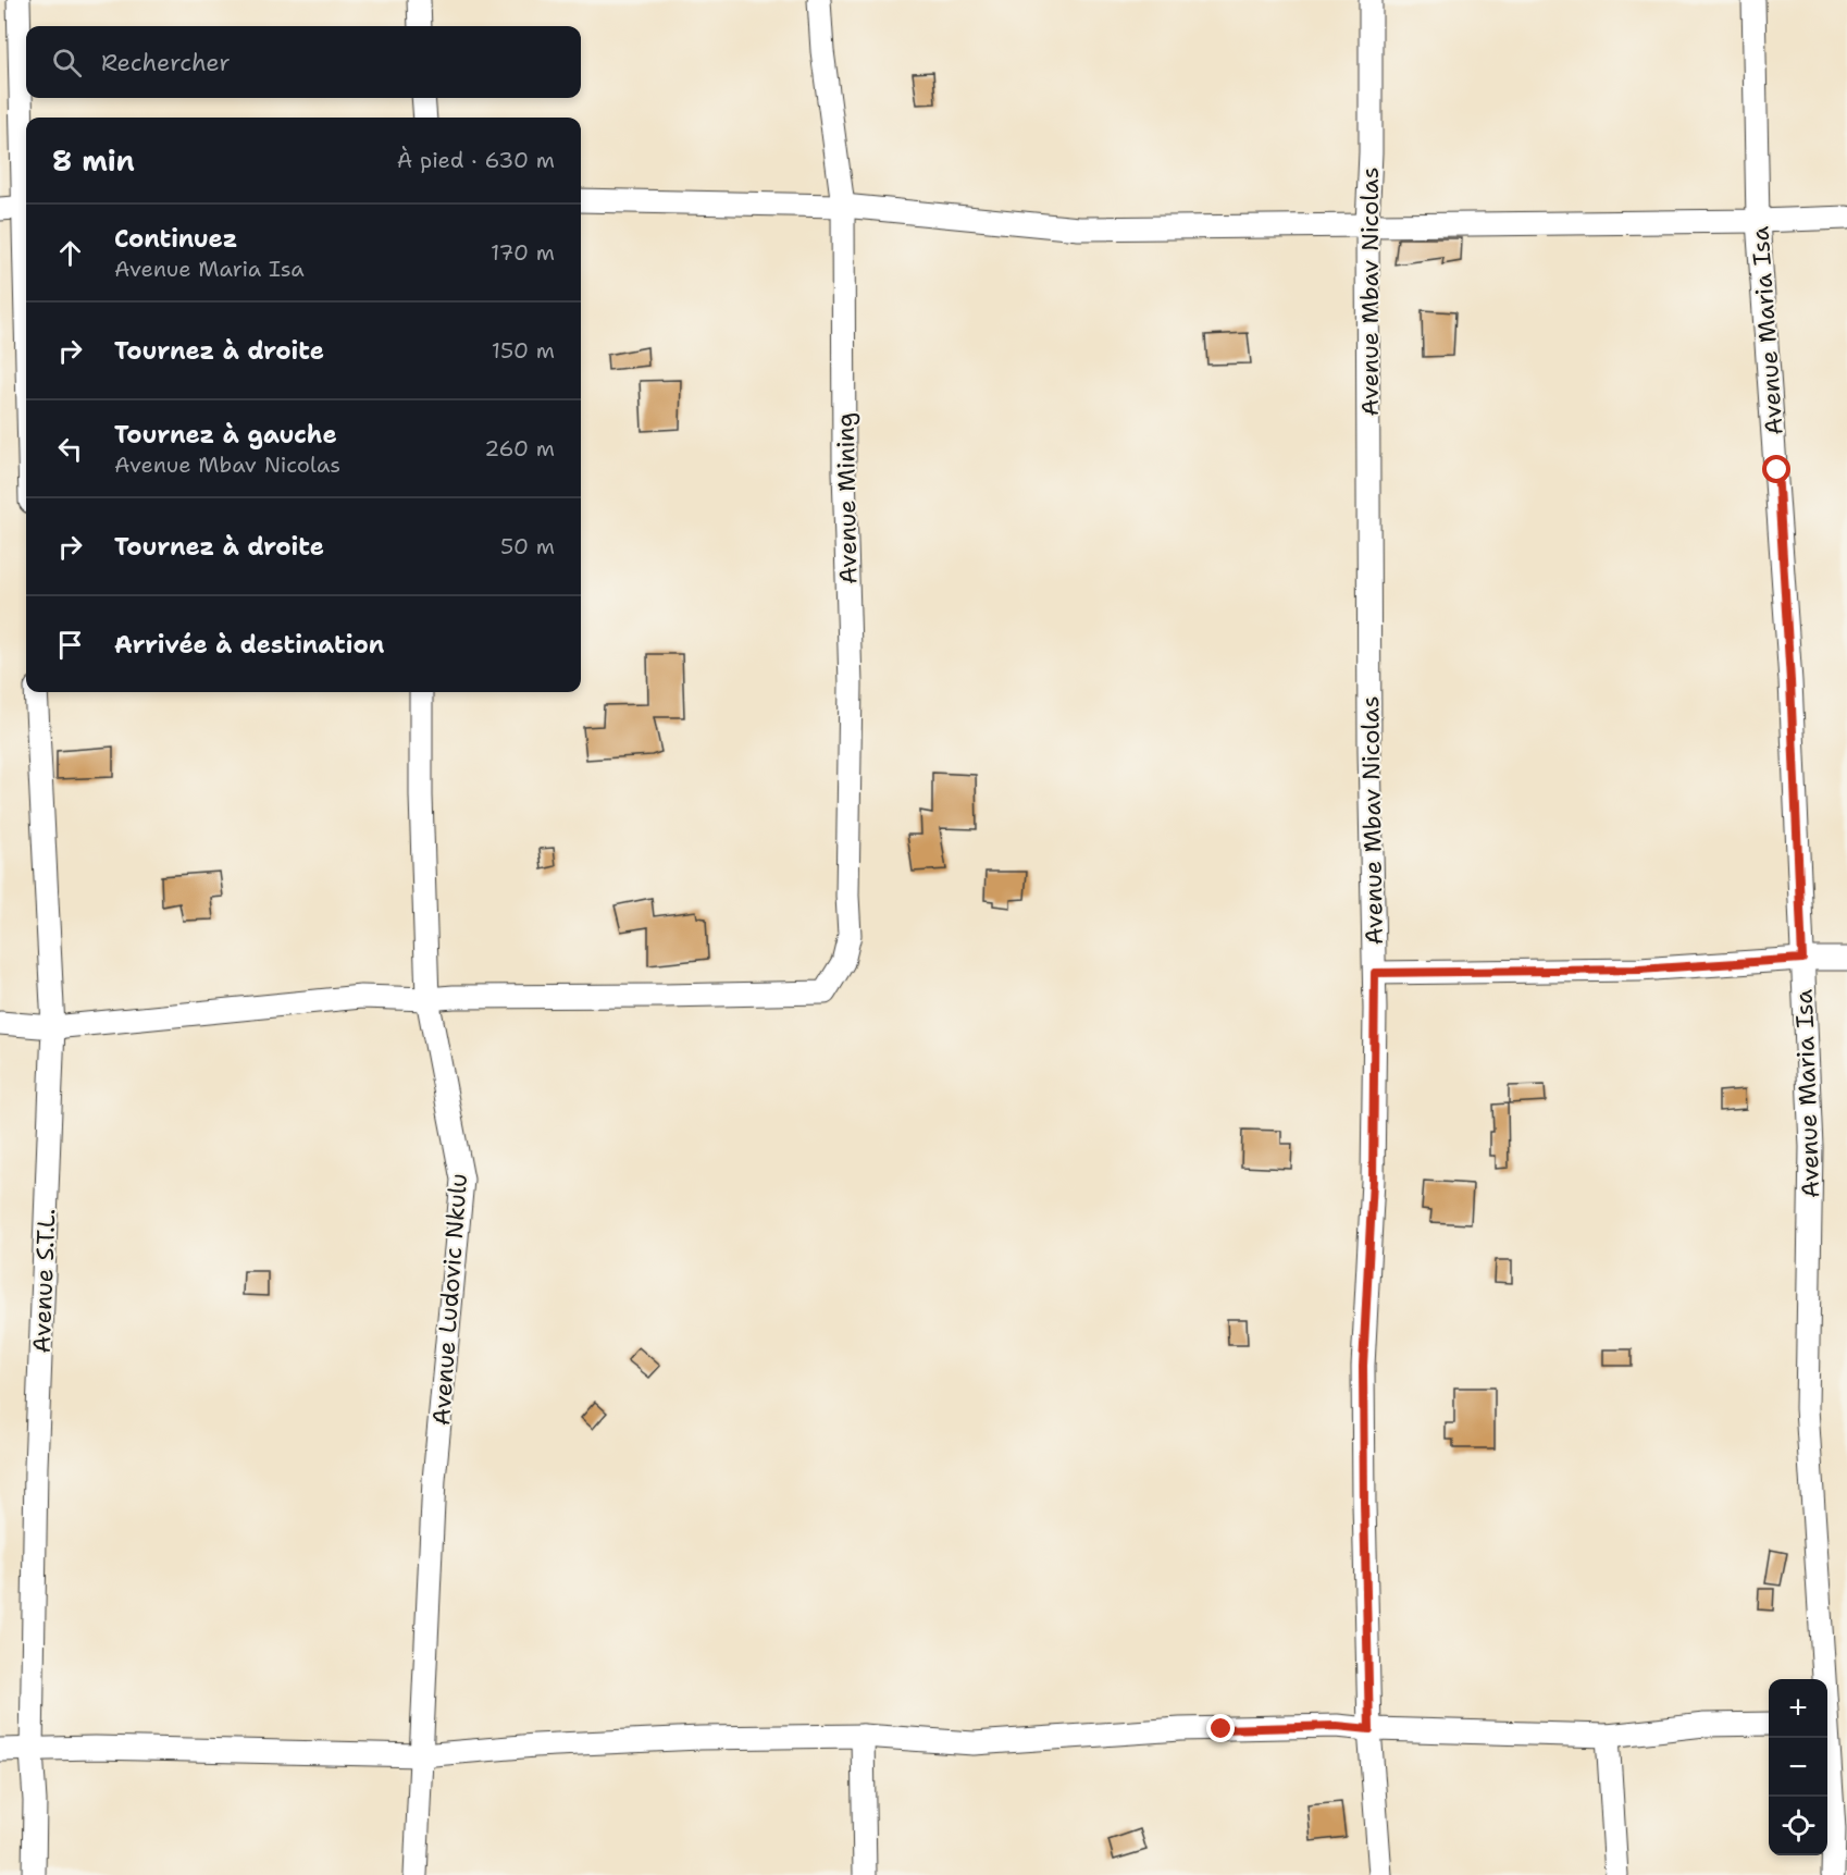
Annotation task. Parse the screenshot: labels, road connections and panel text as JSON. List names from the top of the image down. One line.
{"streets":{"street":["Avenue Mbav Nicolas","Avenue Maria Isa","Avenue Mining","Avenue S.T.L.","Avenue Ludovic Nkulu"]},"crossings":[["Avenue Mining","Avenue Ludovic Nkulu"]],"page":{"search":"Rechercher","heading":["8 min","À pied · 630 m"],"list":[["Continuez","Avenue Maria Isa","170 m"],["Tournez à droite","150 m"],["Tournez à gauche","Avenue Mbav Nicolas","260 m"],["Tournez à droite","50 m"],"Arrivée à destination"],"map_buttons":["+","−"]}}
